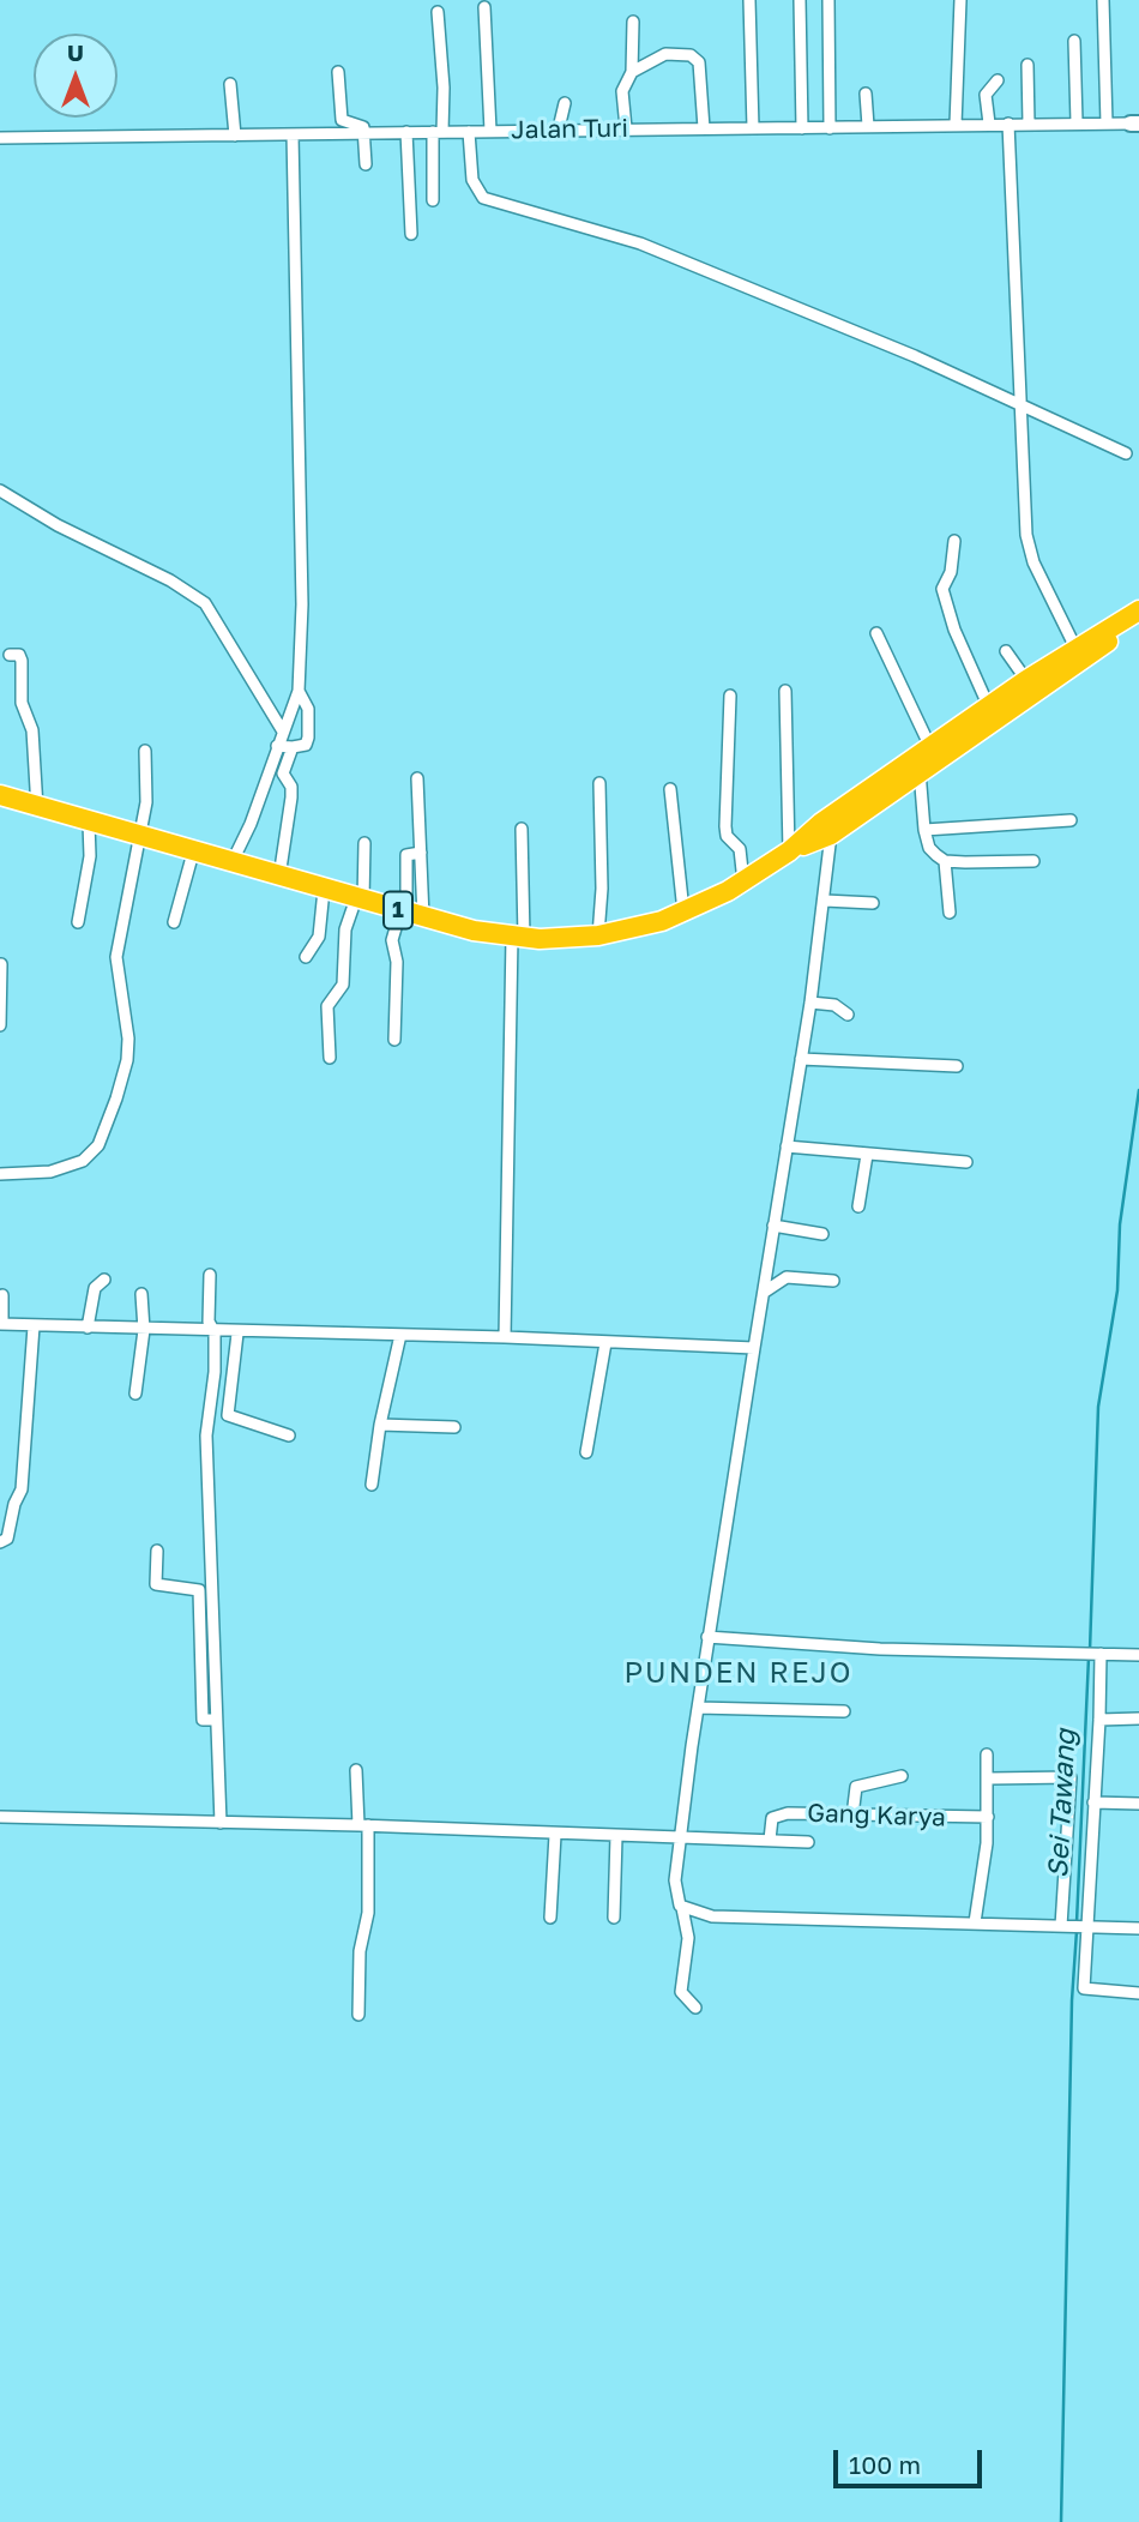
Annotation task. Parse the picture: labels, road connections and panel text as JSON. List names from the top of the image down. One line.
{"streets":{"highway":["1"],"street":["Jalan Turi","Gang Karya"]},"districts":["PUNDEN REJO"],"water":["Sei Tawang"],"scale_bar":"100 m","north":"top"}
